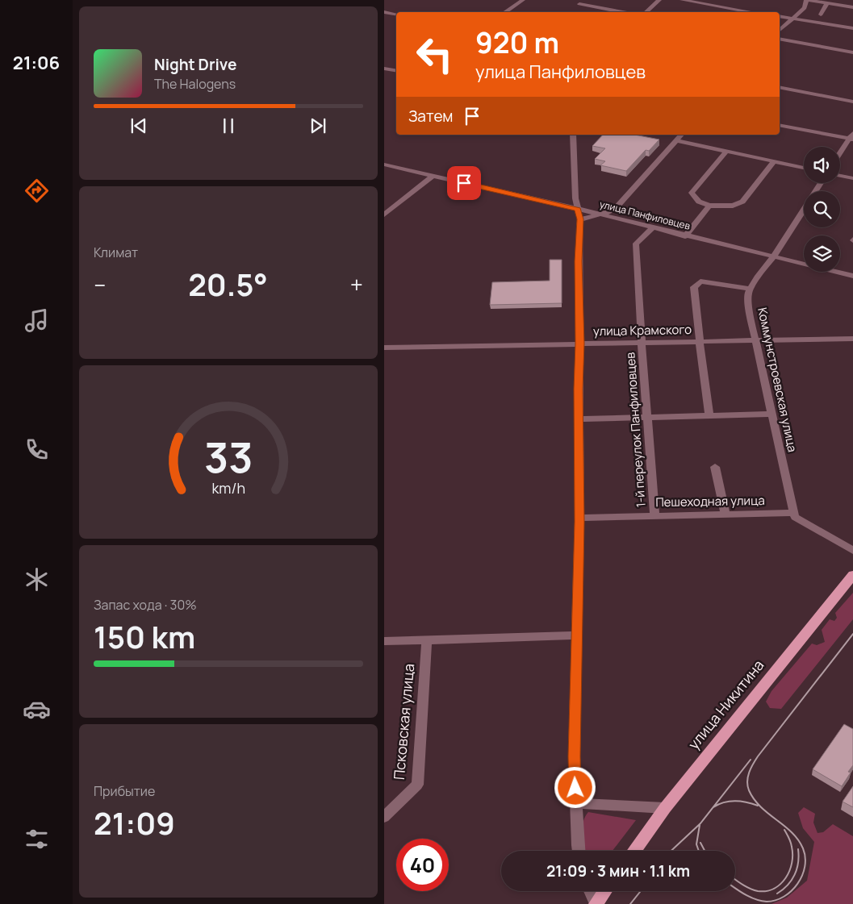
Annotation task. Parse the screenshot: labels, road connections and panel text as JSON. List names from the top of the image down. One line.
{"streets":{"main road":["улица Никитина"],"street":["улица Панфиловцев","улица Крамского","Коммунстроевская улица","1-й переулок Панфиловцев","Пешеходная улица","Псковская улица"]},"crossings":[["улица Панфиловцев","Коммунстроевская улица"],["улица Панфиловцев","1-й переулок Панфиловцев"],["улица Крамского","Коммунстроевская улица"],["улица Крамского","1-й переулок Панфиловцев"],["Коммунстроевская улица","Пешеходная улица"],["1-й переулок Панфиловцев","Пешеходная улица"]],"page":{"tabs":"21:06","turn":["920 m","улица Панфиловцев"],"song":["Night Drive","The Halogens"],"then":"Затем","tile":["Климат",["Запас хода · 30%","150 km"],["Прибытие","21:09"]],"heat":["−","20.5°","+"],"limit":"40","trip":"21:09 · 3 мин · 1.1 km","gauge":["33","km/h"]}}
